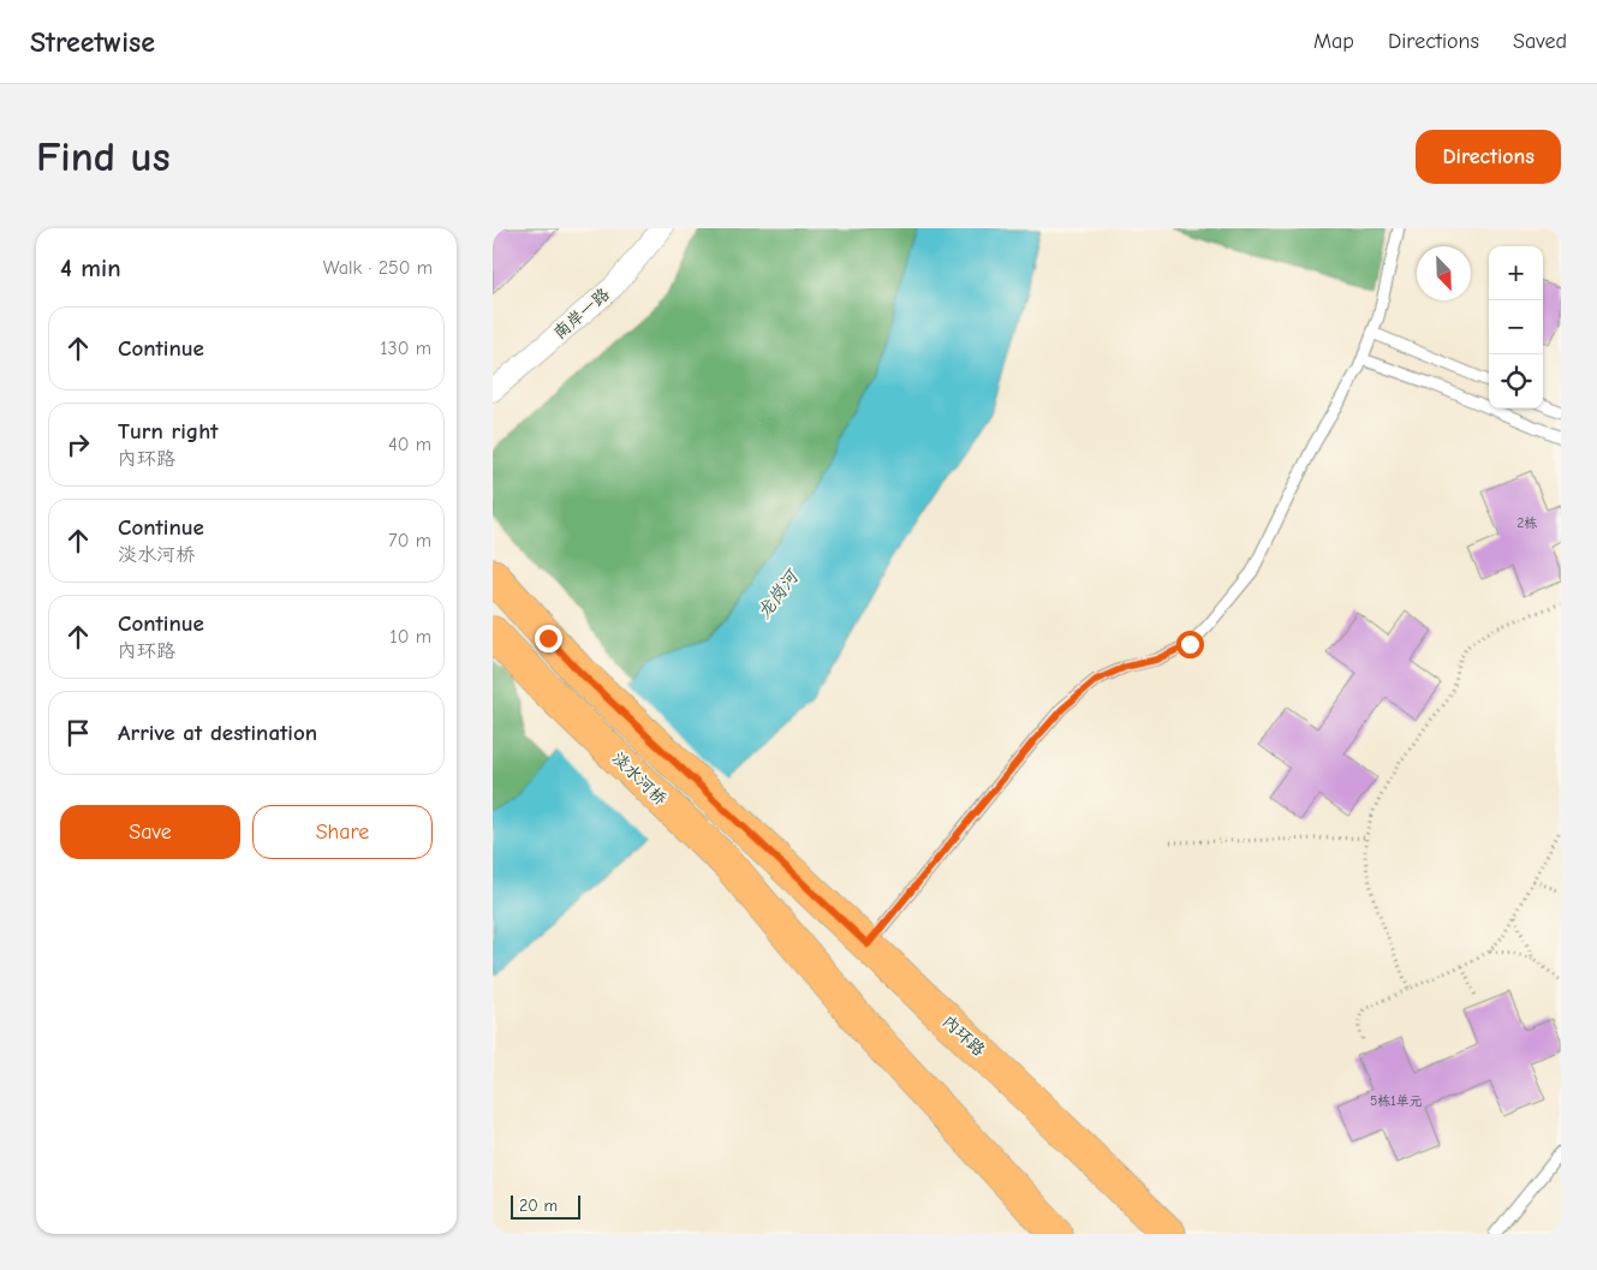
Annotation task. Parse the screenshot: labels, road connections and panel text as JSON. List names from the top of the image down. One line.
{"streets":{"main road":["淡水河桥","内环路"],"street":["南岸一路"]},"water":["龙岗河"],"house_numbers":["2栋","5栋1单元"],"scale_bar":"20 m","north":"bottom right","page":{"header":"Streetwise","nav":["Map","Directions","Saved"],"buttons":["Directions",["Save","Share"]],"title":"Find us","heading":["4 min","Walk · 250 m"],"map_buttons":["+","−"],"list":[["Continue","130 m"],["Turn right","内环路","40 m"],["Continue","淡水河桥","70 m"],["Continue","内环路","10 m"],"Arrive at destination"],"scale":"20 m"}}
